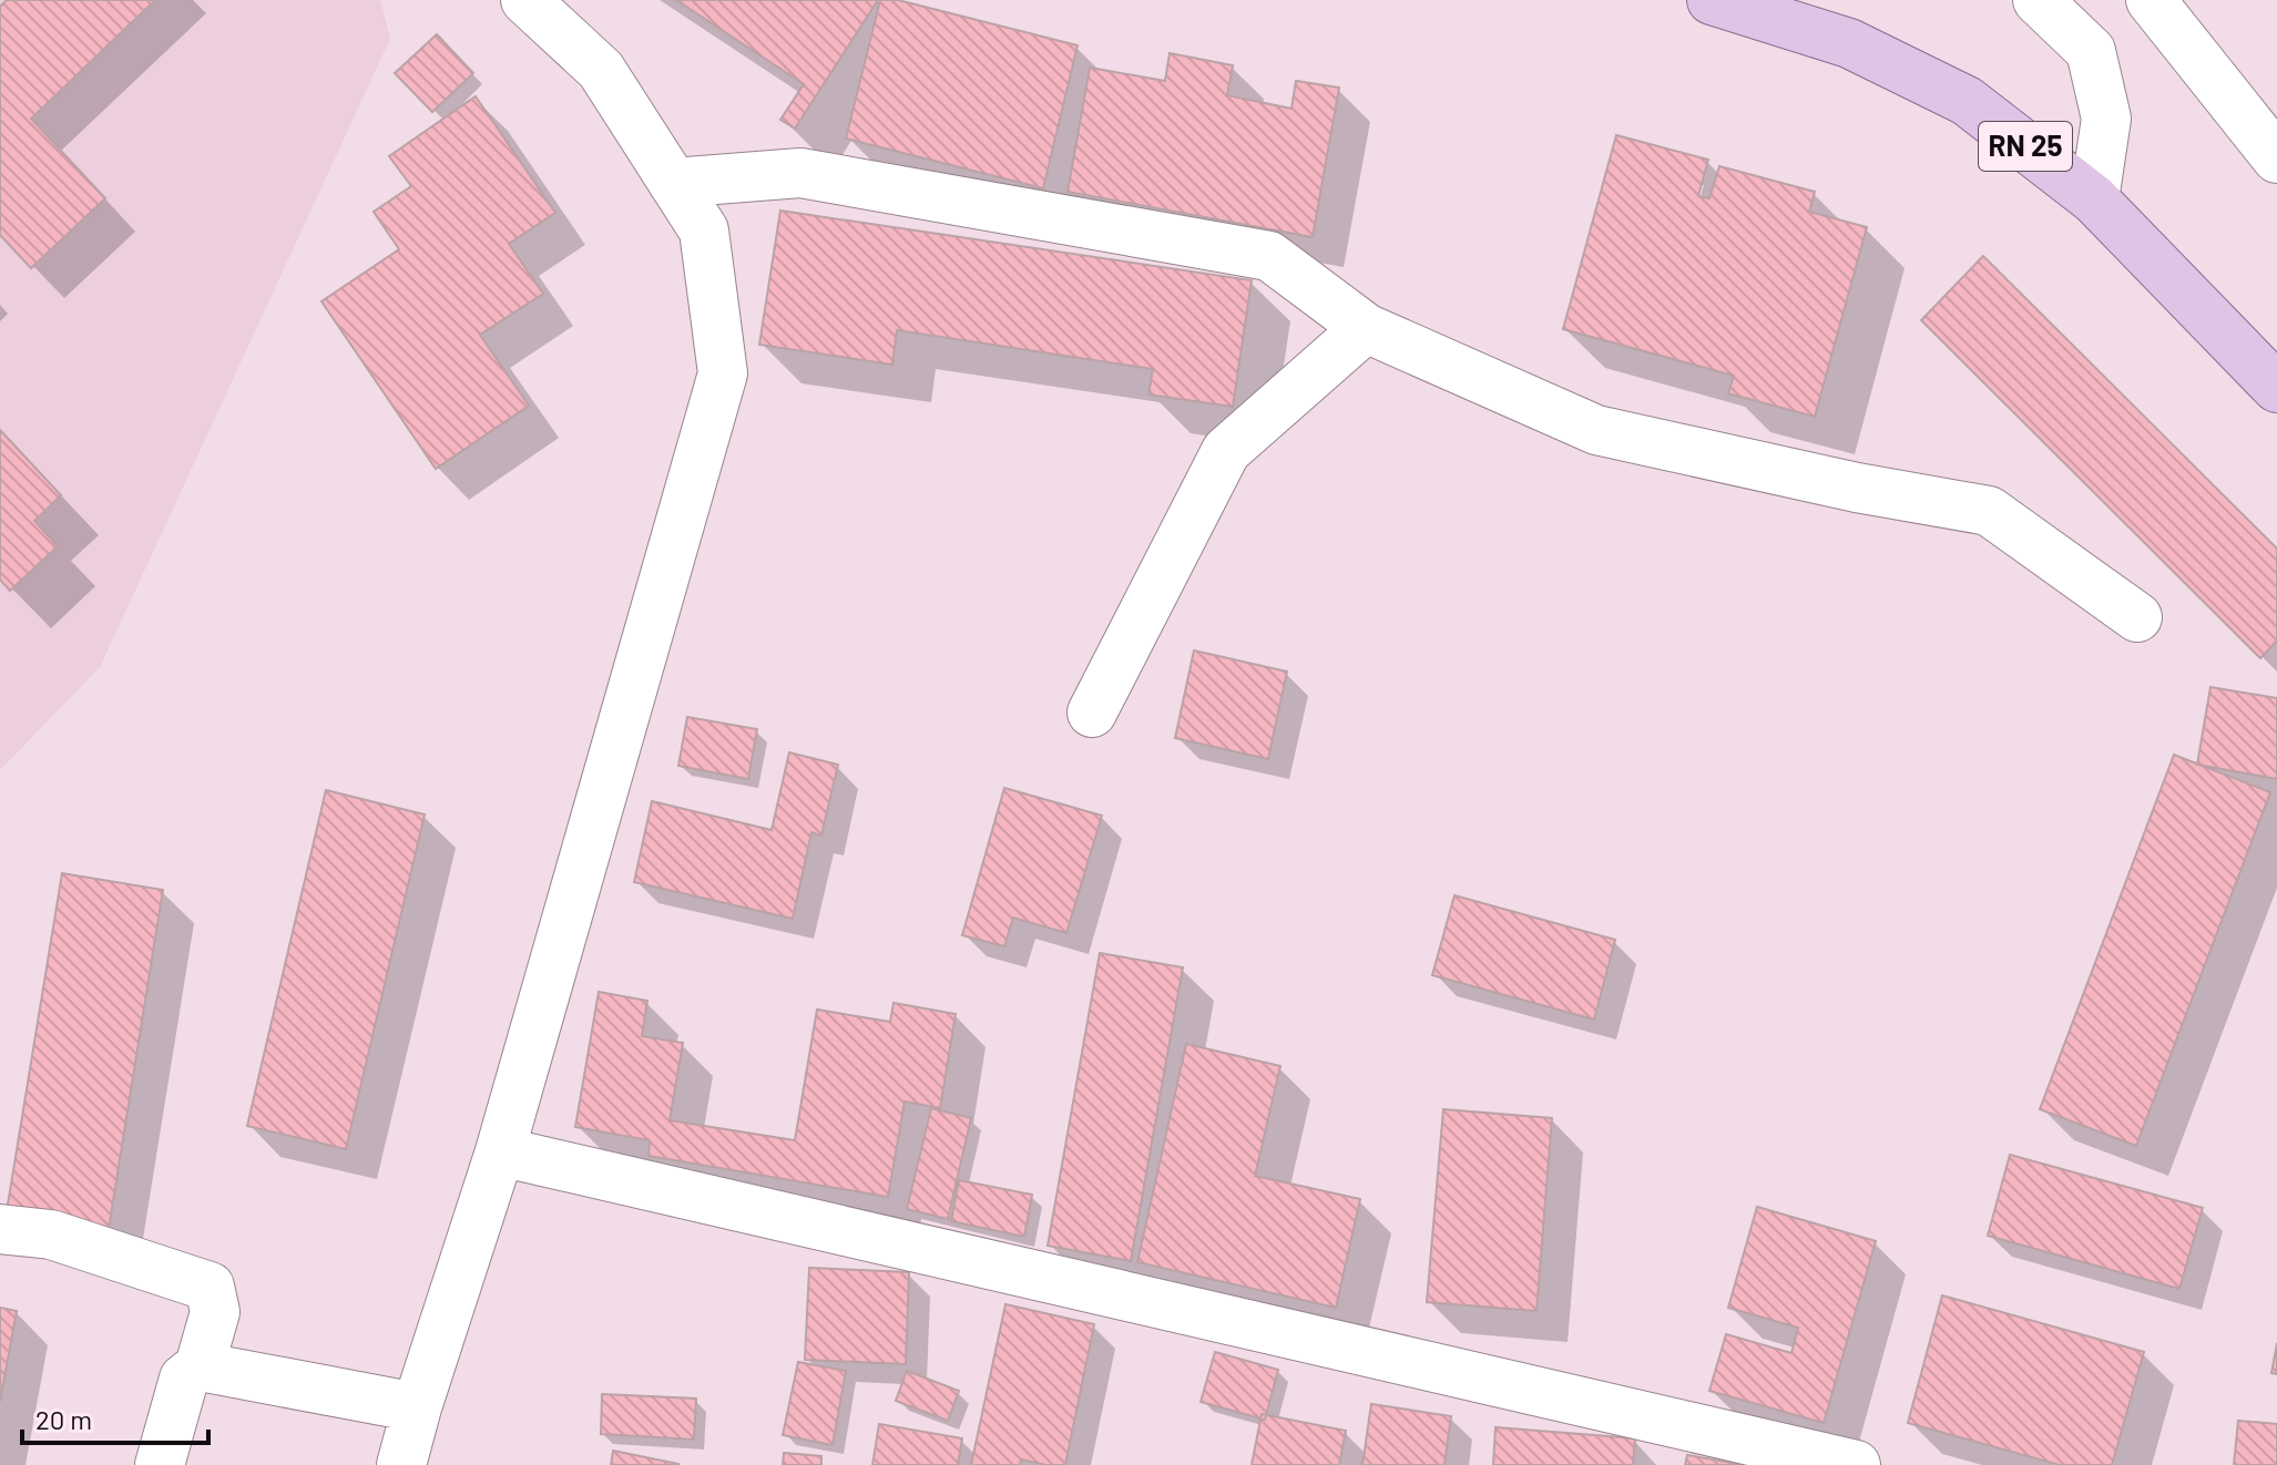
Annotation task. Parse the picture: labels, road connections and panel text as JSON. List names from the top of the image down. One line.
{"streets":{"main road":["RN 25"]},"scale_bar":"20 m"}
